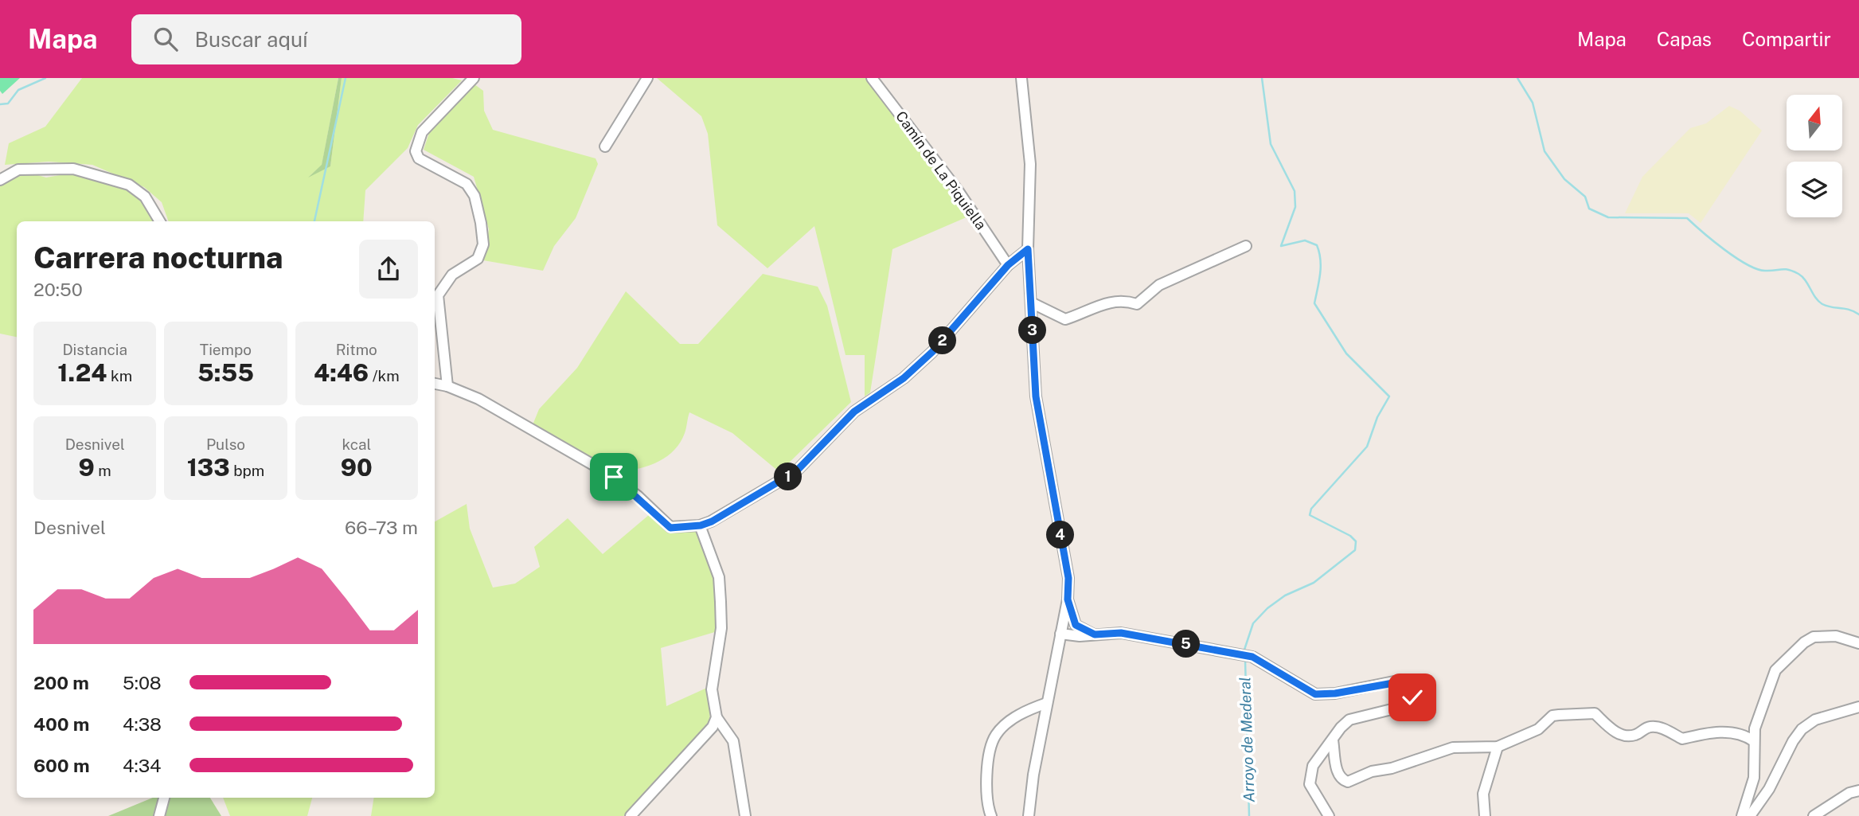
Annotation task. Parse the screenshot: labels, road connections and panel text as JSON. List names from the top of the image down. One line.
{"streets":{"street":["Camín de La Piquiella"]},"water":["Arroyo de Mederal"],"north":"top","page":{"header":"Mapa","search":"Buscar aquí","nav":["Mapa","Capas","Compartir"],"heading":["Carrera nocturna","20:50"],"pins":["3","2","1","4","5"],"stats":[["Distancia","1.24 km"],["Tiempo","5:55"],["Ritmo","4:46 /km"],["Desnivel","9 m"],["Pulso","133 bpm"],["kcal","90"]],"chart":["Desnivel","66–73 m"],"list":[{"name":"200 m","note":"5:08"},{"name":"400 m","note":"4:38"},{"name":"600 m","note":"4:34"}]}}
